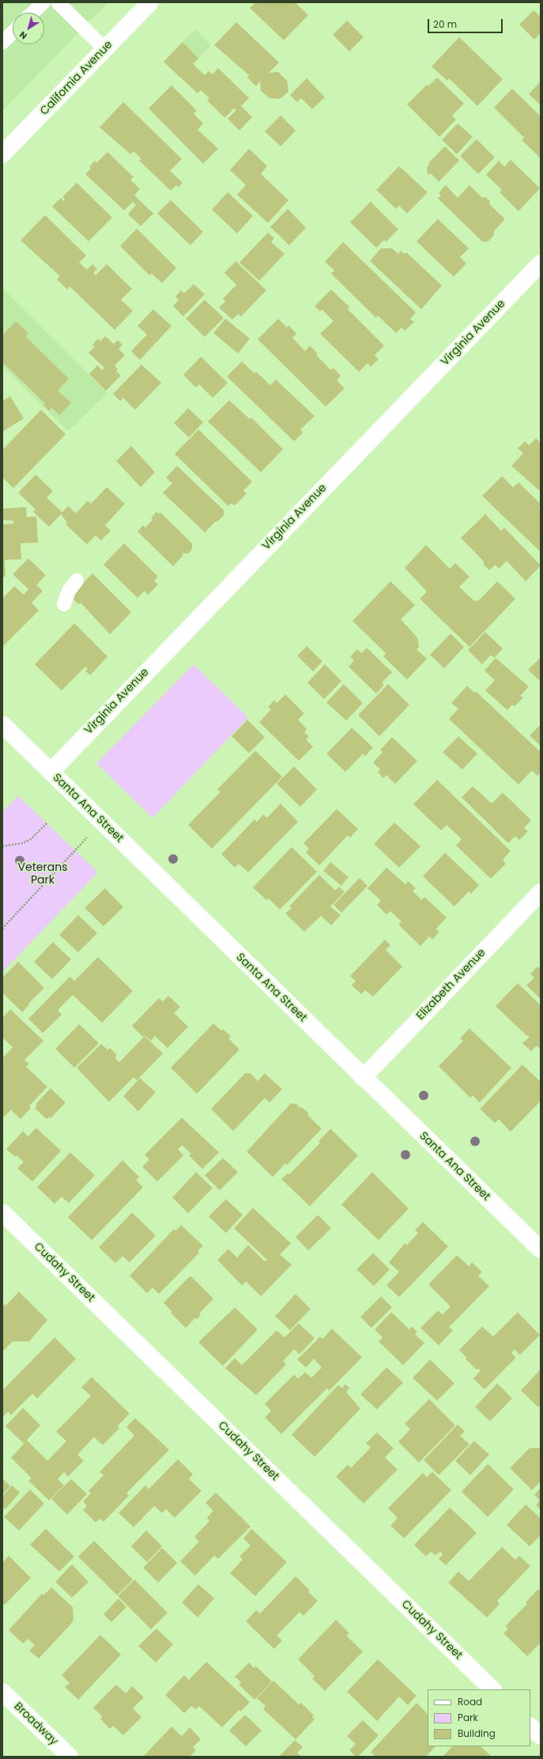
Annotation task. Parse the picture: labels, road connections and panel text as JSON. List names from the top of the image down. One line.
{"streets":{"street":["California Avenue","Virginia Avenue","Santa Ana Street","Elizabeth Avenue","Cudahy Street","Broadway"]},"crossings":[["Virginia Avenue","Santa Ana Street"],["Santa Ana Street","Elizabeth Avenue"]],"parks":["Veterans Park"],"legend":["Road","Park","Building"],"scale_bar":"20 m","north":"bottom left"}
